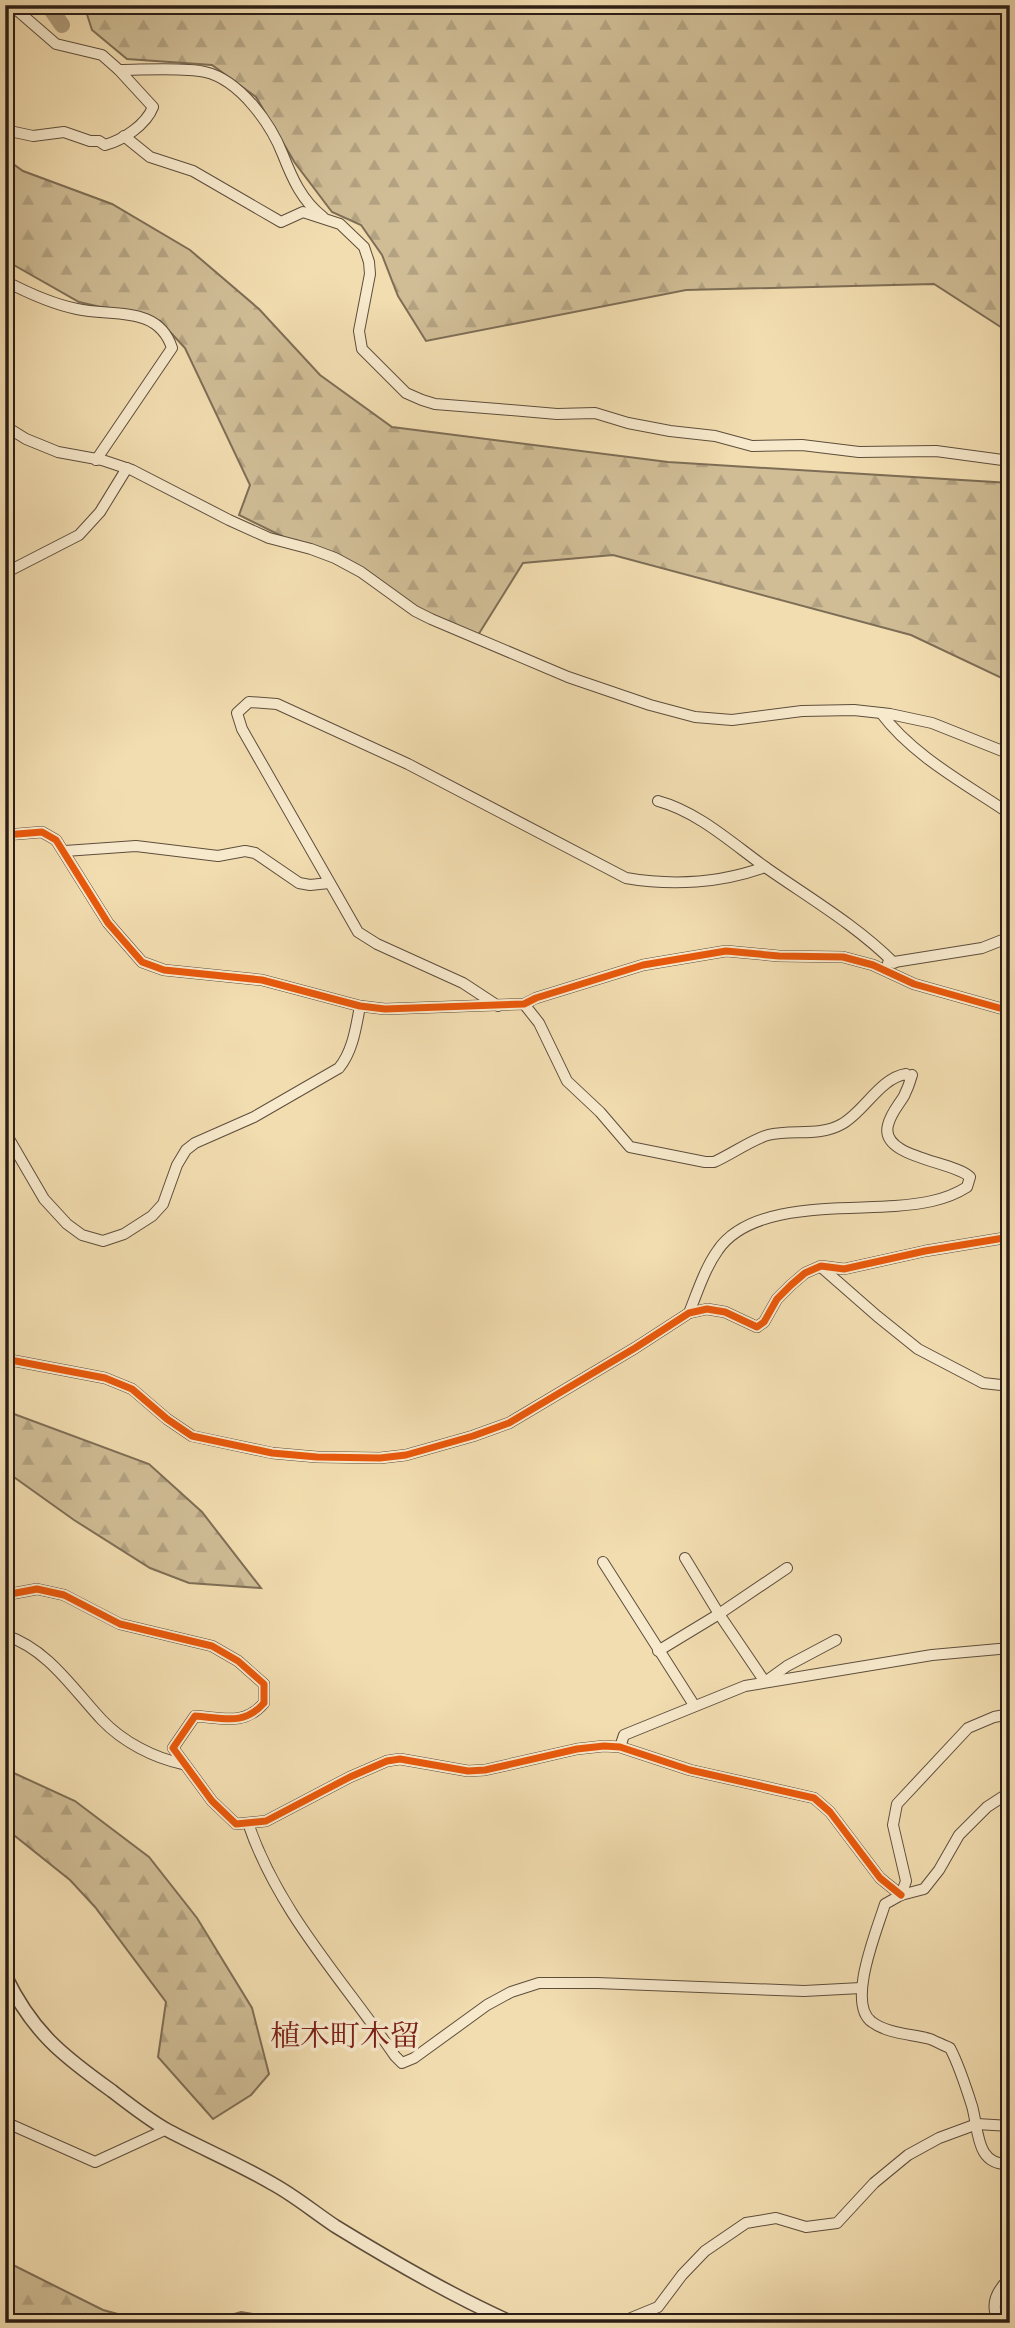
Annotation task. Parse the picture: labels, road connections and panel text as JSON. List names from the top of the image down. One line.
{"districts":["植木町木留"]}
